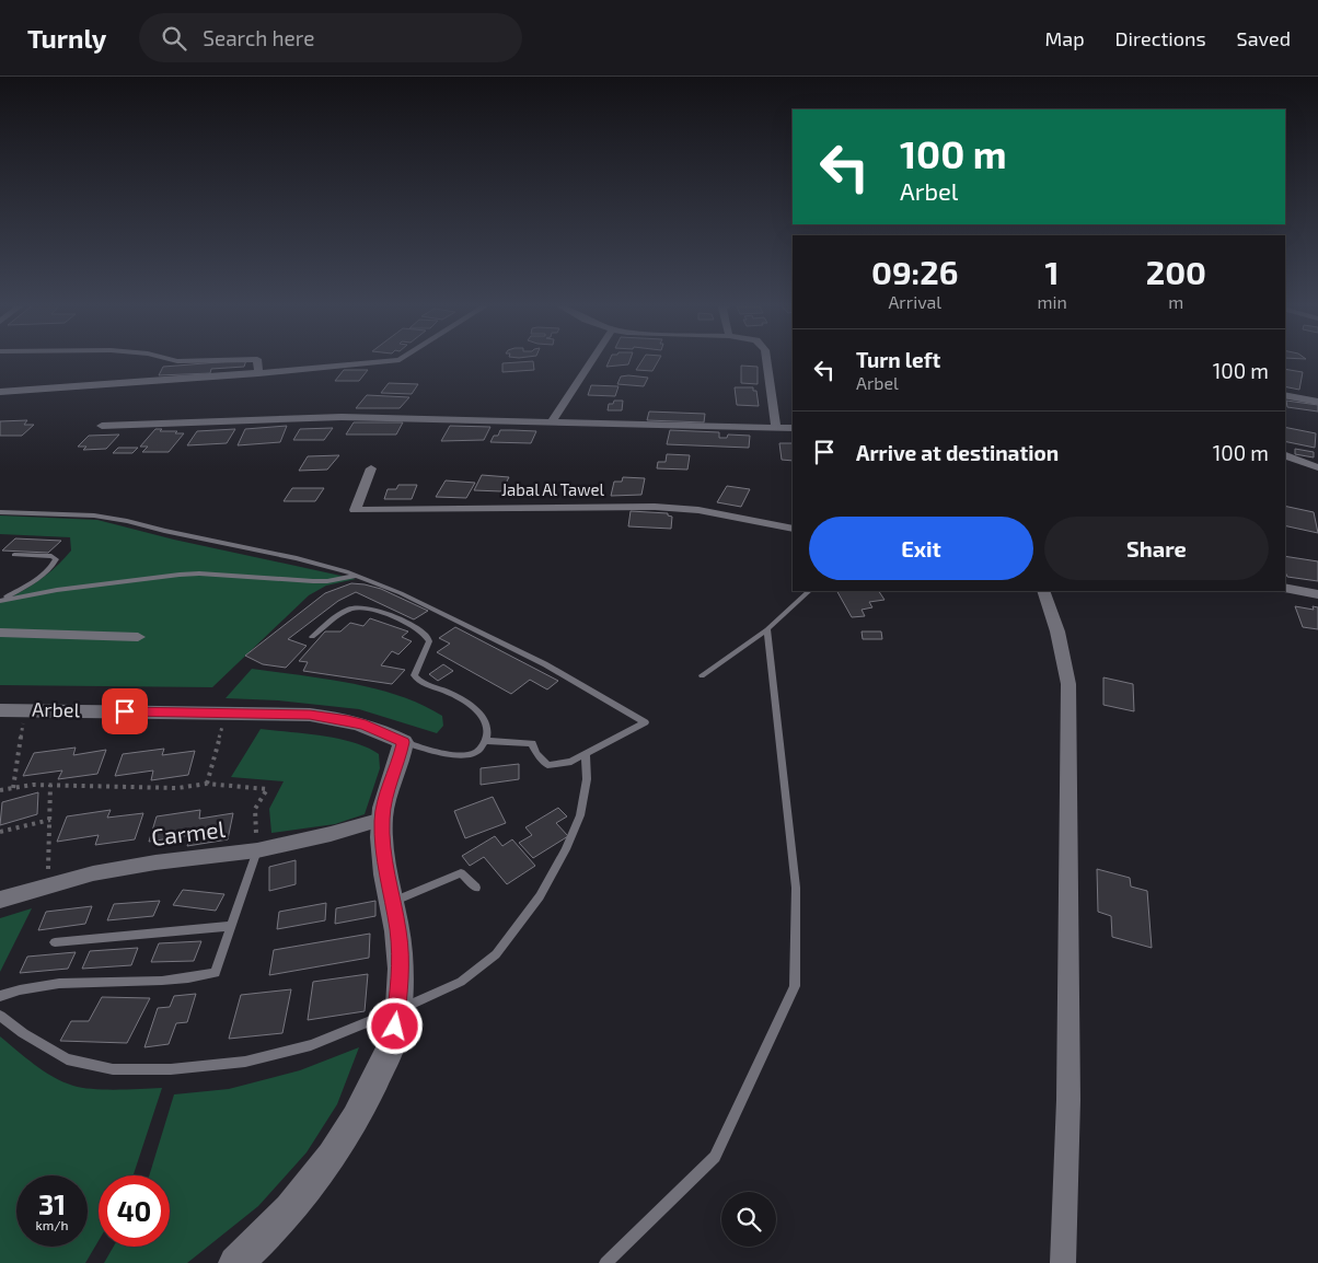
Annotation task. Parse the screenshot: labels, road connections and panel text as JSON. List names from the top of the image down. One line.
{"streets":{"street":["Jabal Al Tawel","Arbel","Carmel"]},"page":{"header":"Turnly","search":"Search here","nav":["Map","Directions","Saved"],"turn":["100 m","Arbel"],"eta":["09:26","Arrival","1","min","200","m"],"list":[{"name":"Turn left","note":"Arbel","value":"100 m"},{"name":"Arrive at destination","value":"100 m"}],"buttons":["Exit","Share"],"speed":"31 km/h","limit":"40"}}
